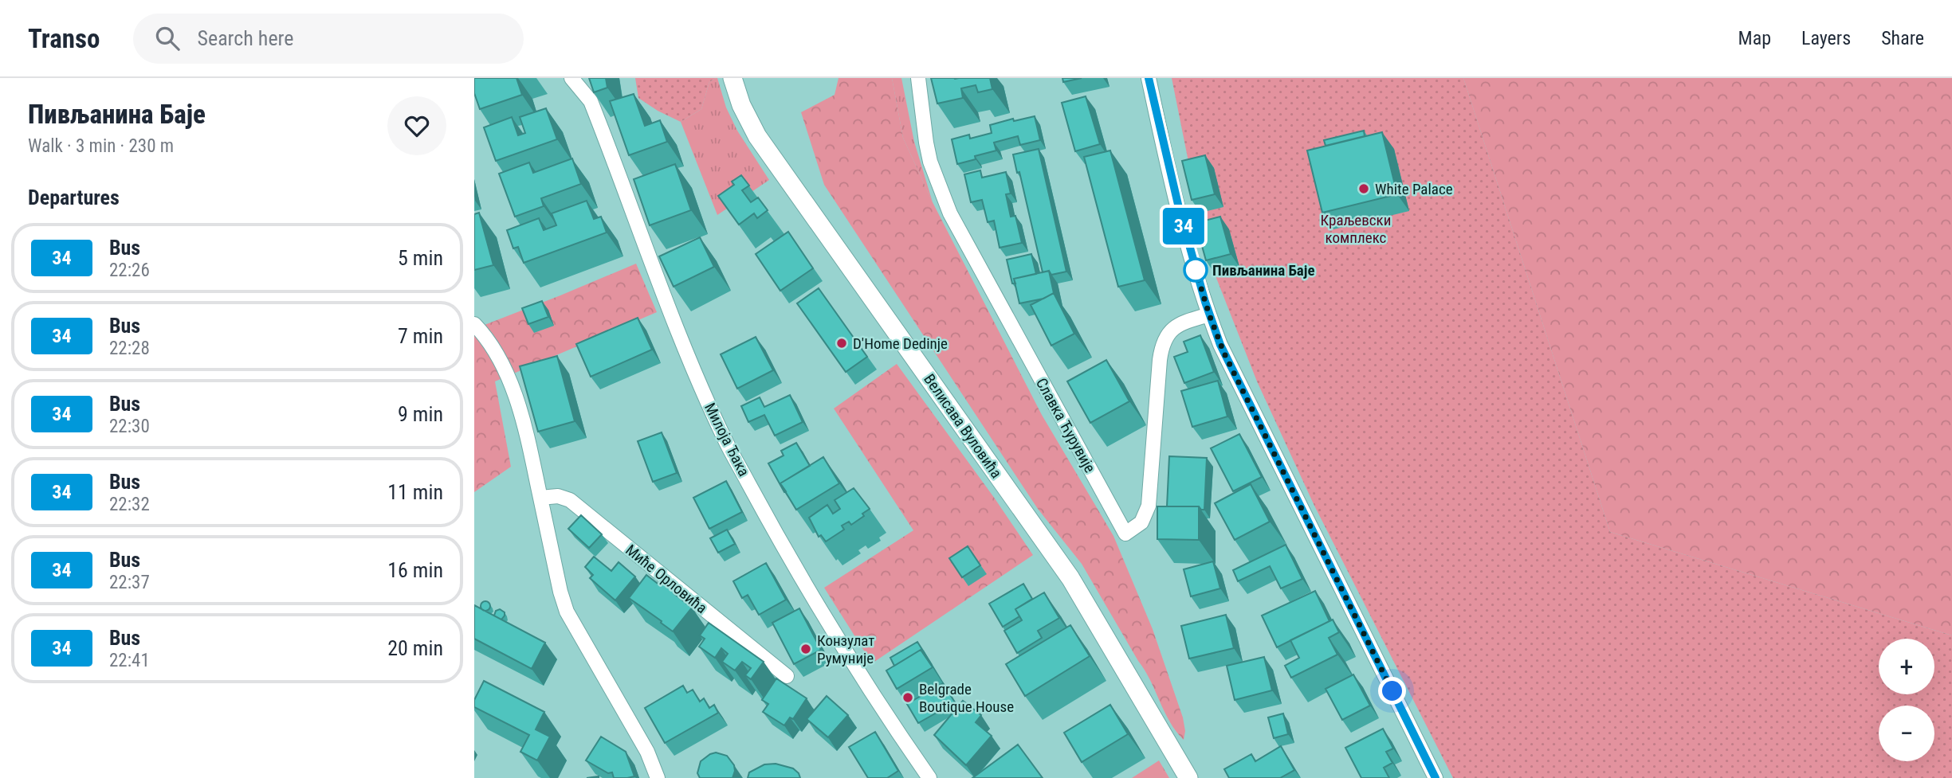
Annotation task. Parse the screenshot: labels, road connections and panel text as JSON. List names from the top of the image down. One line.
{"streets":{"street":["Славка Ћурувије","Велисава Вуловића","Милоја Ђака","Миће Орловића"]},"parks":["Краљевски комплекс"],"places":["White Palace","Пивљанина Баје","D'Home Dedinje","Конзулат Румуније","Belgrade Boutique House"],"lines":["bus line 34"],"page":{"header":"Transo","search":"Search here","nav":["Map","Layers","Share"],"heading":[["Пивљанина Баје","Walk · 3 min · 230 m"],"Departures"],"on_map":"34","list":[{"mark":"34","name":"Bus","note":"22:26","value":"5 min"},{"mark":"34","name":"Bus","note":"22:28","value":"7 min"},{"mark":"34","name":"Bus","note":"22:30","value":"9 min"},{"mark":"34","name":"Bus","note":"22:32","value":"11 min"},{"mark":"34","name":"Bus","note":"22:37","value":"16 min"},{"mark":"34","name":"Bus","note":"22:41","value":"20 min"}],"map_buttons":["+","−"]}}
